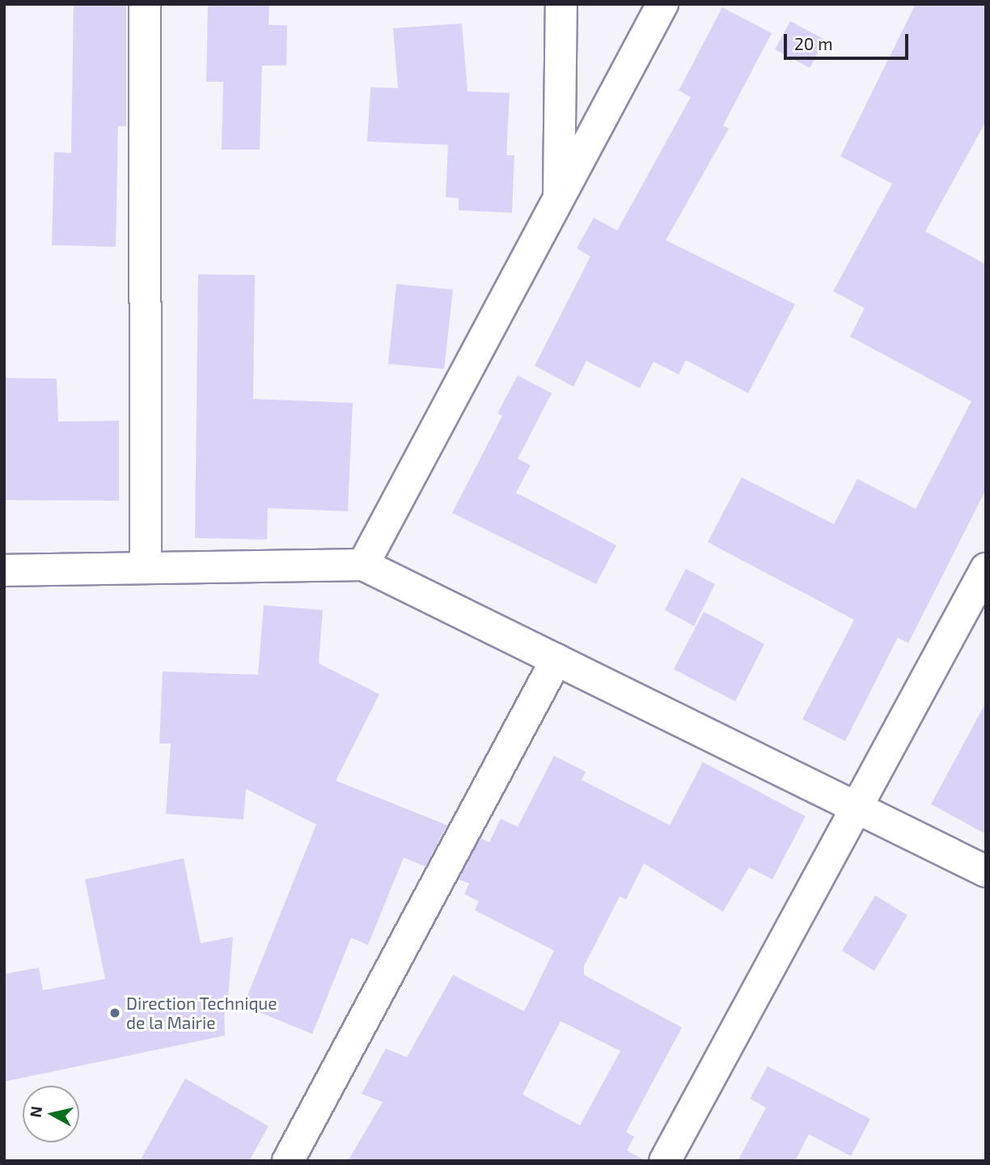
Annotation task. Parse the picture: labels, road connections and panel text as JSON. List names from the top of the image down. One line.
{"places":["Direction Technique de la Mairie"],"scale_bar":"20 m","north":"left"}
